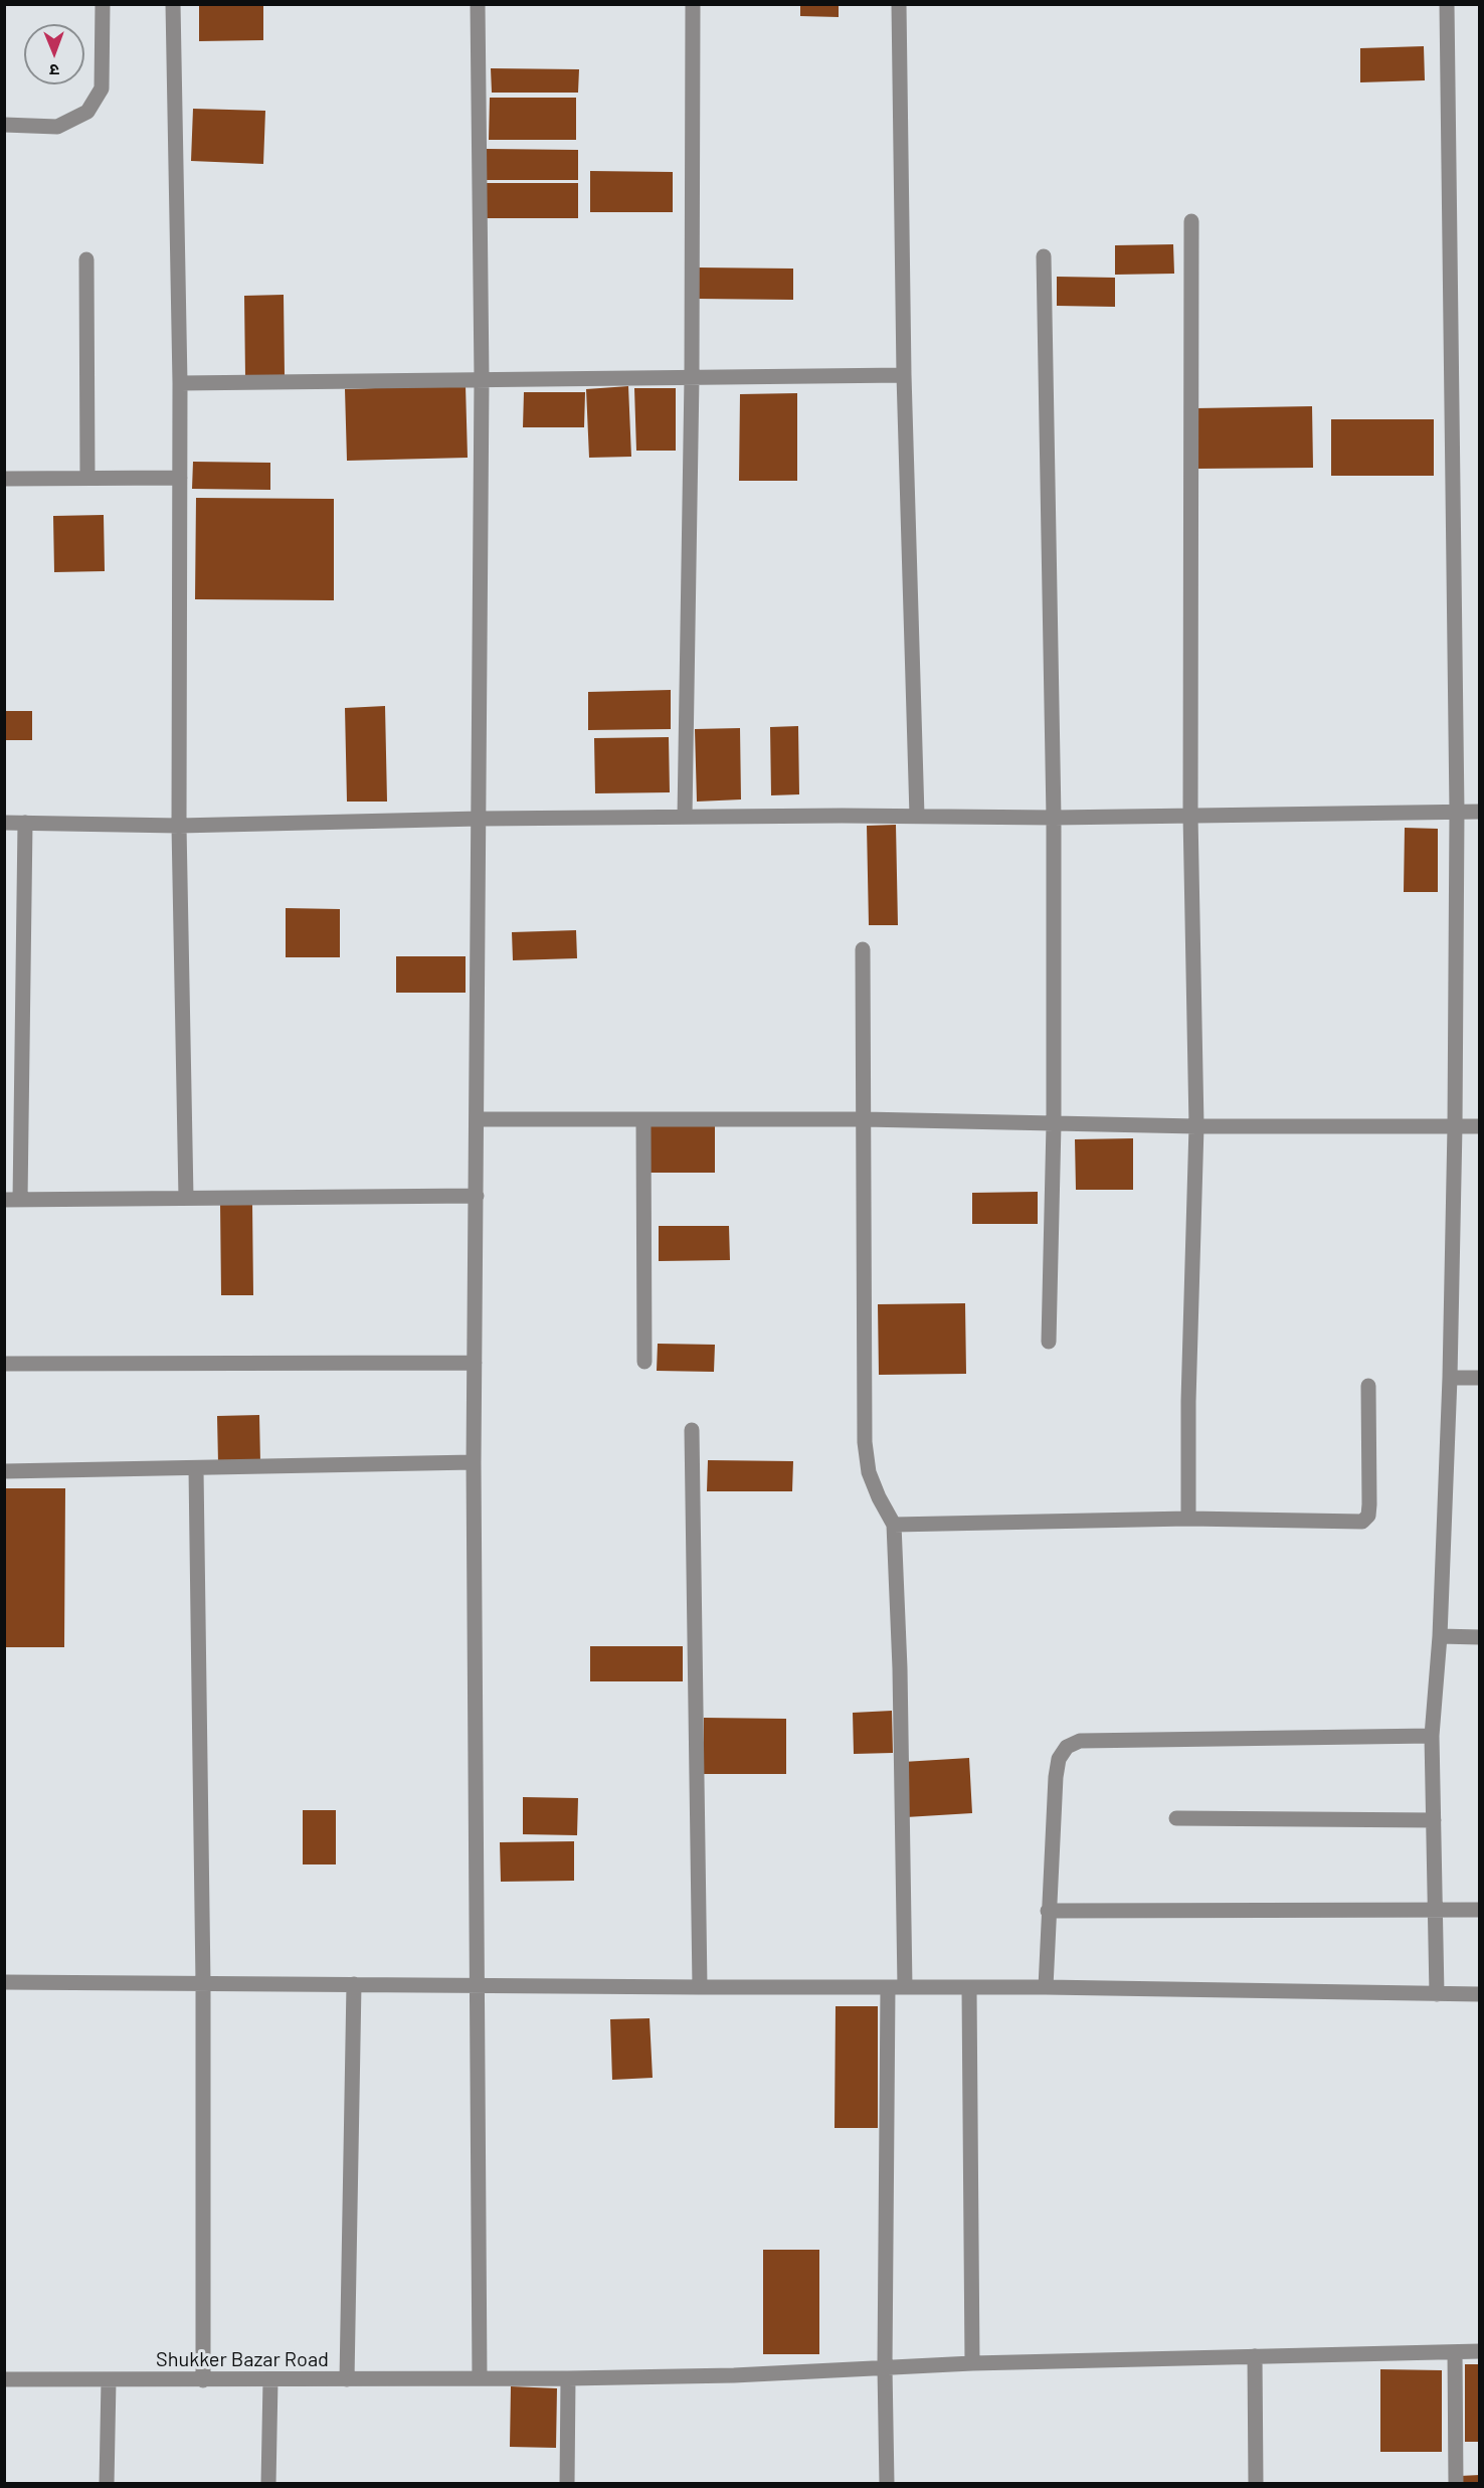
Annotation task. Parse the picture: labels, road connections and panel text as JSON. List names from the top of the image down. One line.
{"streets":{"street":["Shukker Bazar Road"]},"north":"bottom"}
